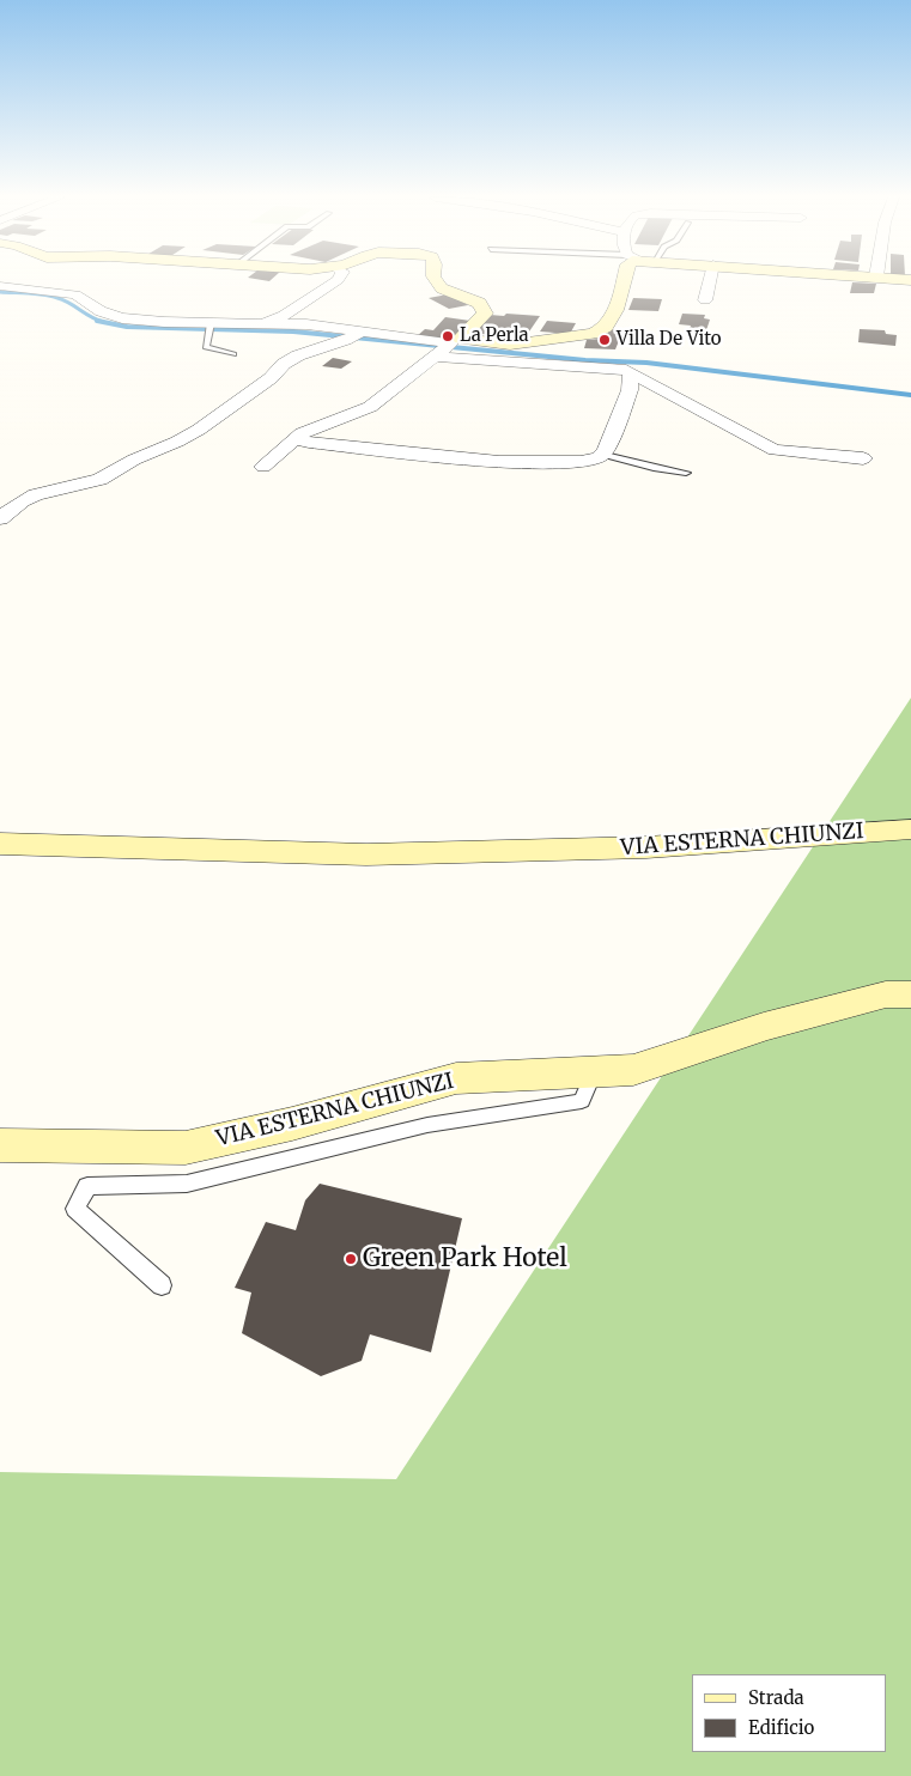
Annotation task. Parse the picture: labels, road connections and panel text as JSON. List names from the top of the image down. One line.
{"streets":{"main road":["VIA ESTERNA CHIUNZI"]},"places":["La Perla","Villa De Vito","Green Park Hotel"],"legend":["Strada","Edificio"]}
